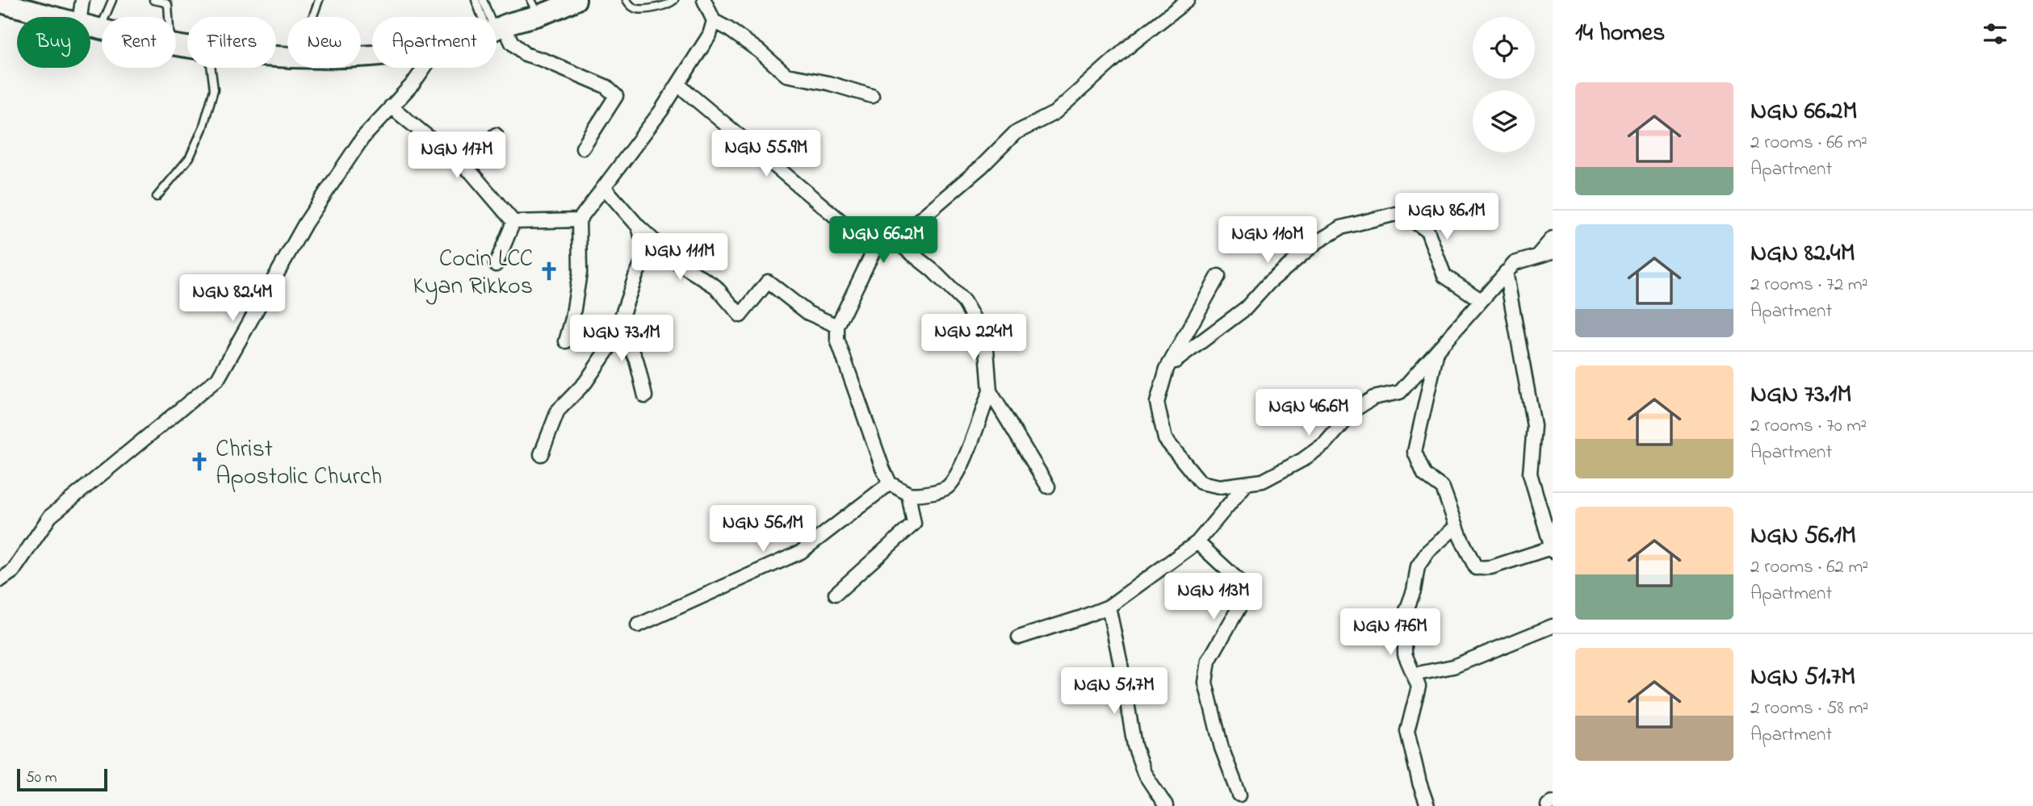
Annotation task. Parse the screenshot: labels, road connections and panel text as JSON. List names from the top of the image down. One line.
{"places":{"church":["Cocin LCC Kyan Rikkos","Christ Apostolic Church"]},"scale_bar":"50 m","page":{"heading":"14 homes","chip":["Buy","Rent","Filters","New","Apartment"],"list":[{"name":"NGN 66.2M","note":"2 rooms · 66 m² · Apartment"},{"name":"NGN 82.4M","note":"2 rooms · 72 m² · Apartment"},{"name":"NGN 73.1M","note":"2 rooms · 70 m² · Apartment"},{"name":"NGN 56.1M","note":"2 rooms · 62 m² · Apartment"},{"name":"NGN 51.7M","note":"2 rooms · 58 m² · Apartment"}],"price":["NGN 55.9M","NGN 117M","NGN 86.1M","NGN 66.2M","NGN 110M","NGN 111M","NGN 82.4M","NGN 224M","NGN 73.1M","NGN 46.6M","NGN 56.1M","NGN 113M","NGN 176M","NGN 51.7M"],"scale":"50 m"}}
